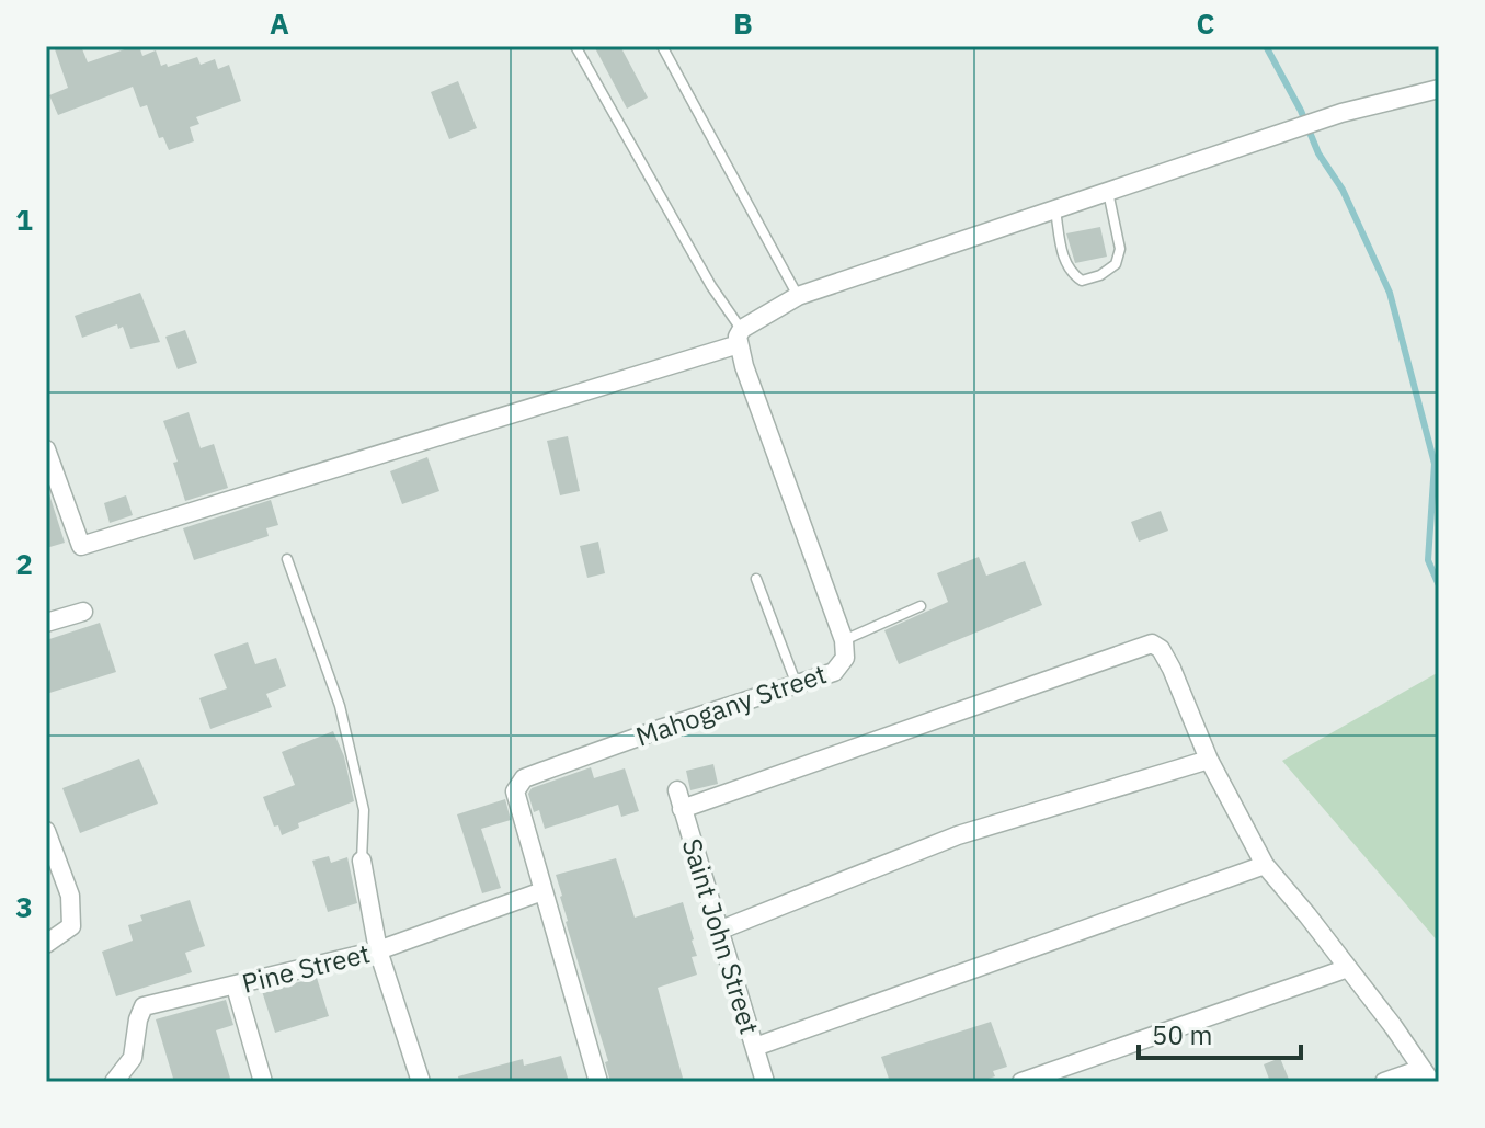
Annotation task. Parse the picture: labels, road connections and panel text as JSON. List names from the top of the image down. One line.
{"streets":{"street":["Mahogany Street","Saint John Street","Pine Street"]},"crossings":[["Mahogany Street","Pine Street"]],"scale_bar":"50 m","grid":{"columns":["A","B","C"],"rows":["1","2","3"]}}
